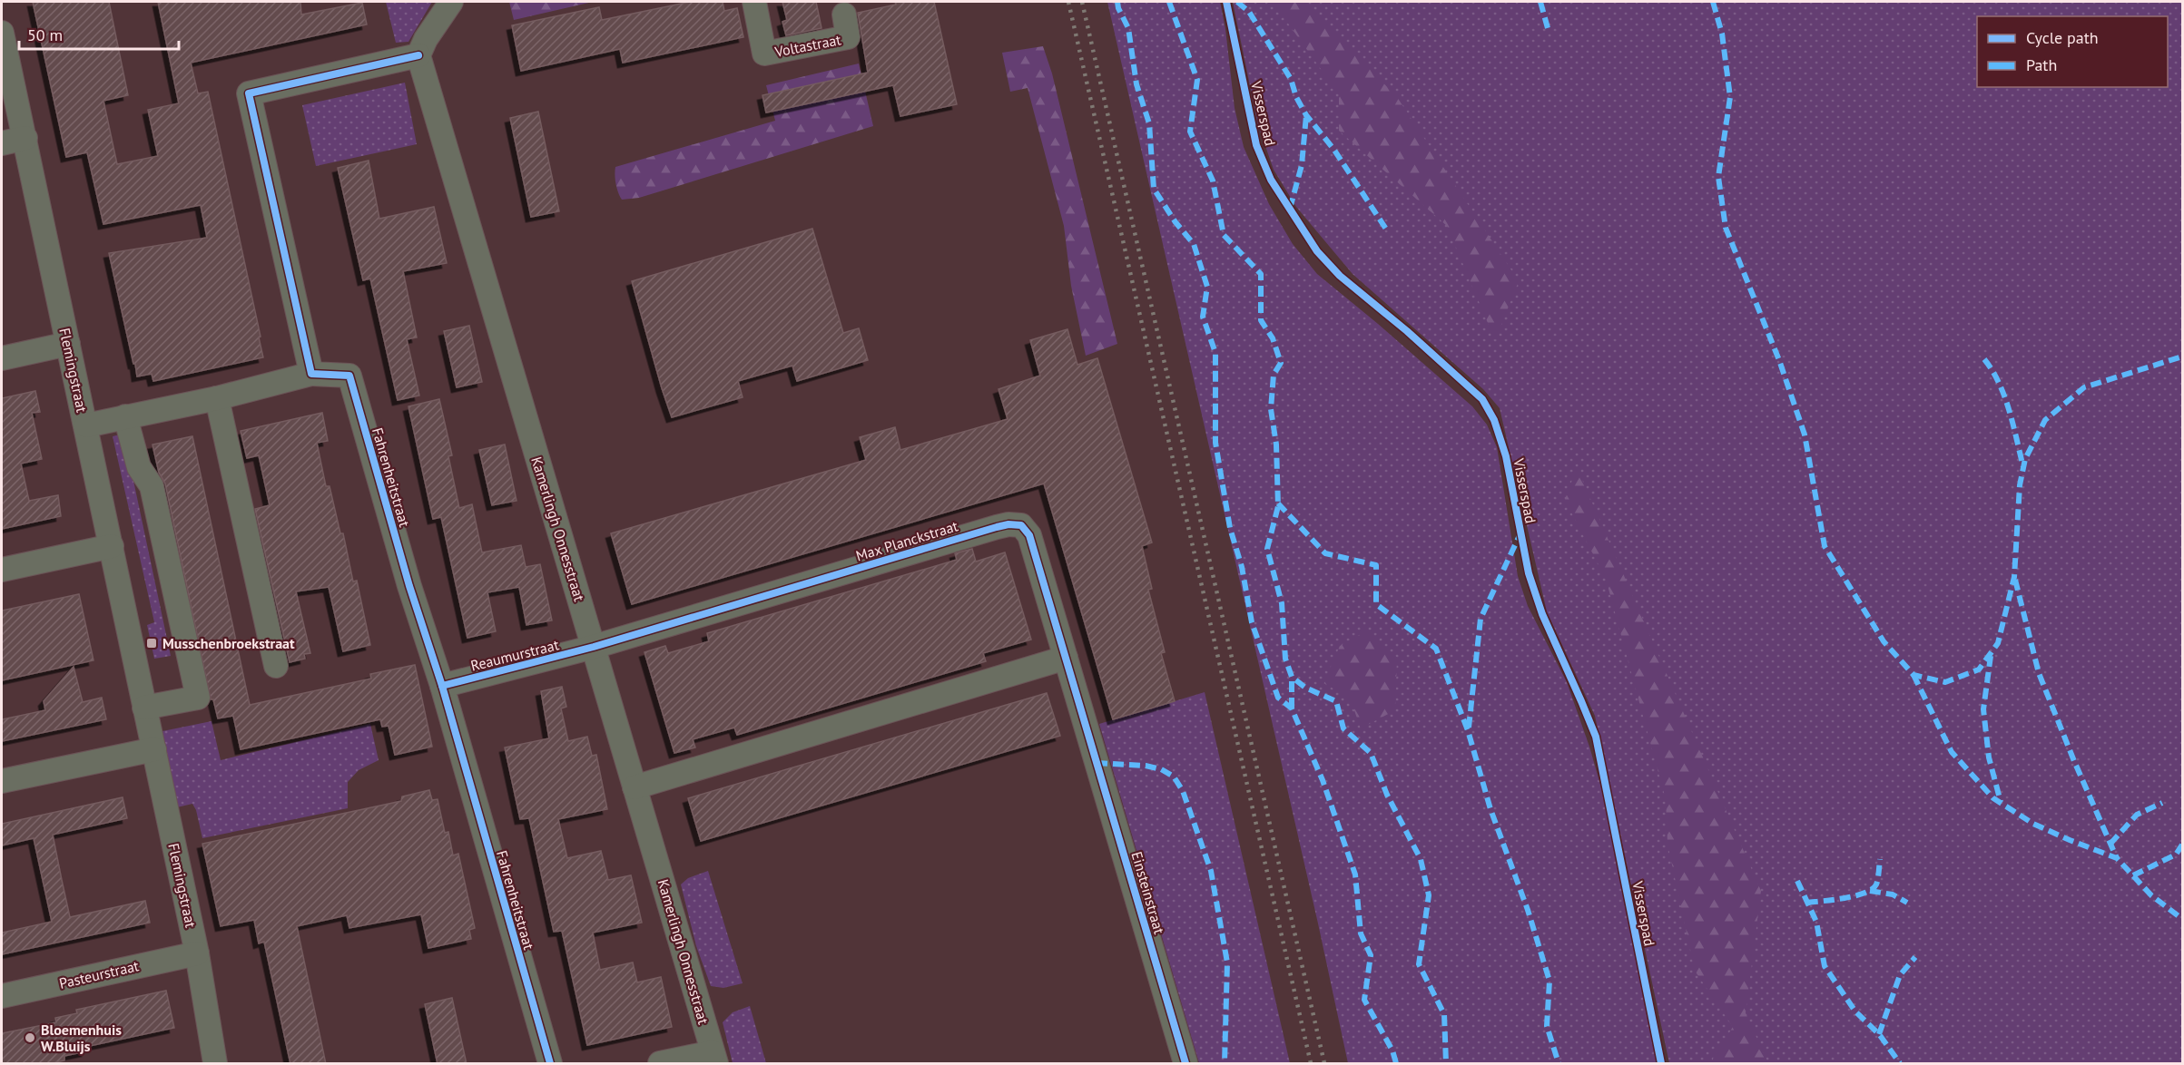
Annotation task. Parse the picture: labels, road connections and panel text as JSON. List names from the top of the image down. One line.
{"streets":{"street":["Voltastraat","Flemingstraat","Fahrenheitstraat","Kamerlingh Onnesstraat","Max Planckstraat","Reaumurstraat","Einsteinstraat","Pasteurstraat"],"cycle path":["Visserspad"]},"crossings":[["Flemingstraat","Pasteurstraat"],["Fahrenheitstraat","Reaumurstraat"],["Kamerlingh Onnesstraat","Max Planckstraat"],["Kamerlingh Onnesstraat","Reaumurstraat"],["Max Planckstraat","Reaumurstraat"],["Max Planckstraat","Einsteinstraat"]],"places":{"transit":["Musschenbroekstraat"],"other":["Bloemenhuis W.Bluijs"]},"legend":["Cycle path","Path"],"scale_bar":"50 m"}
